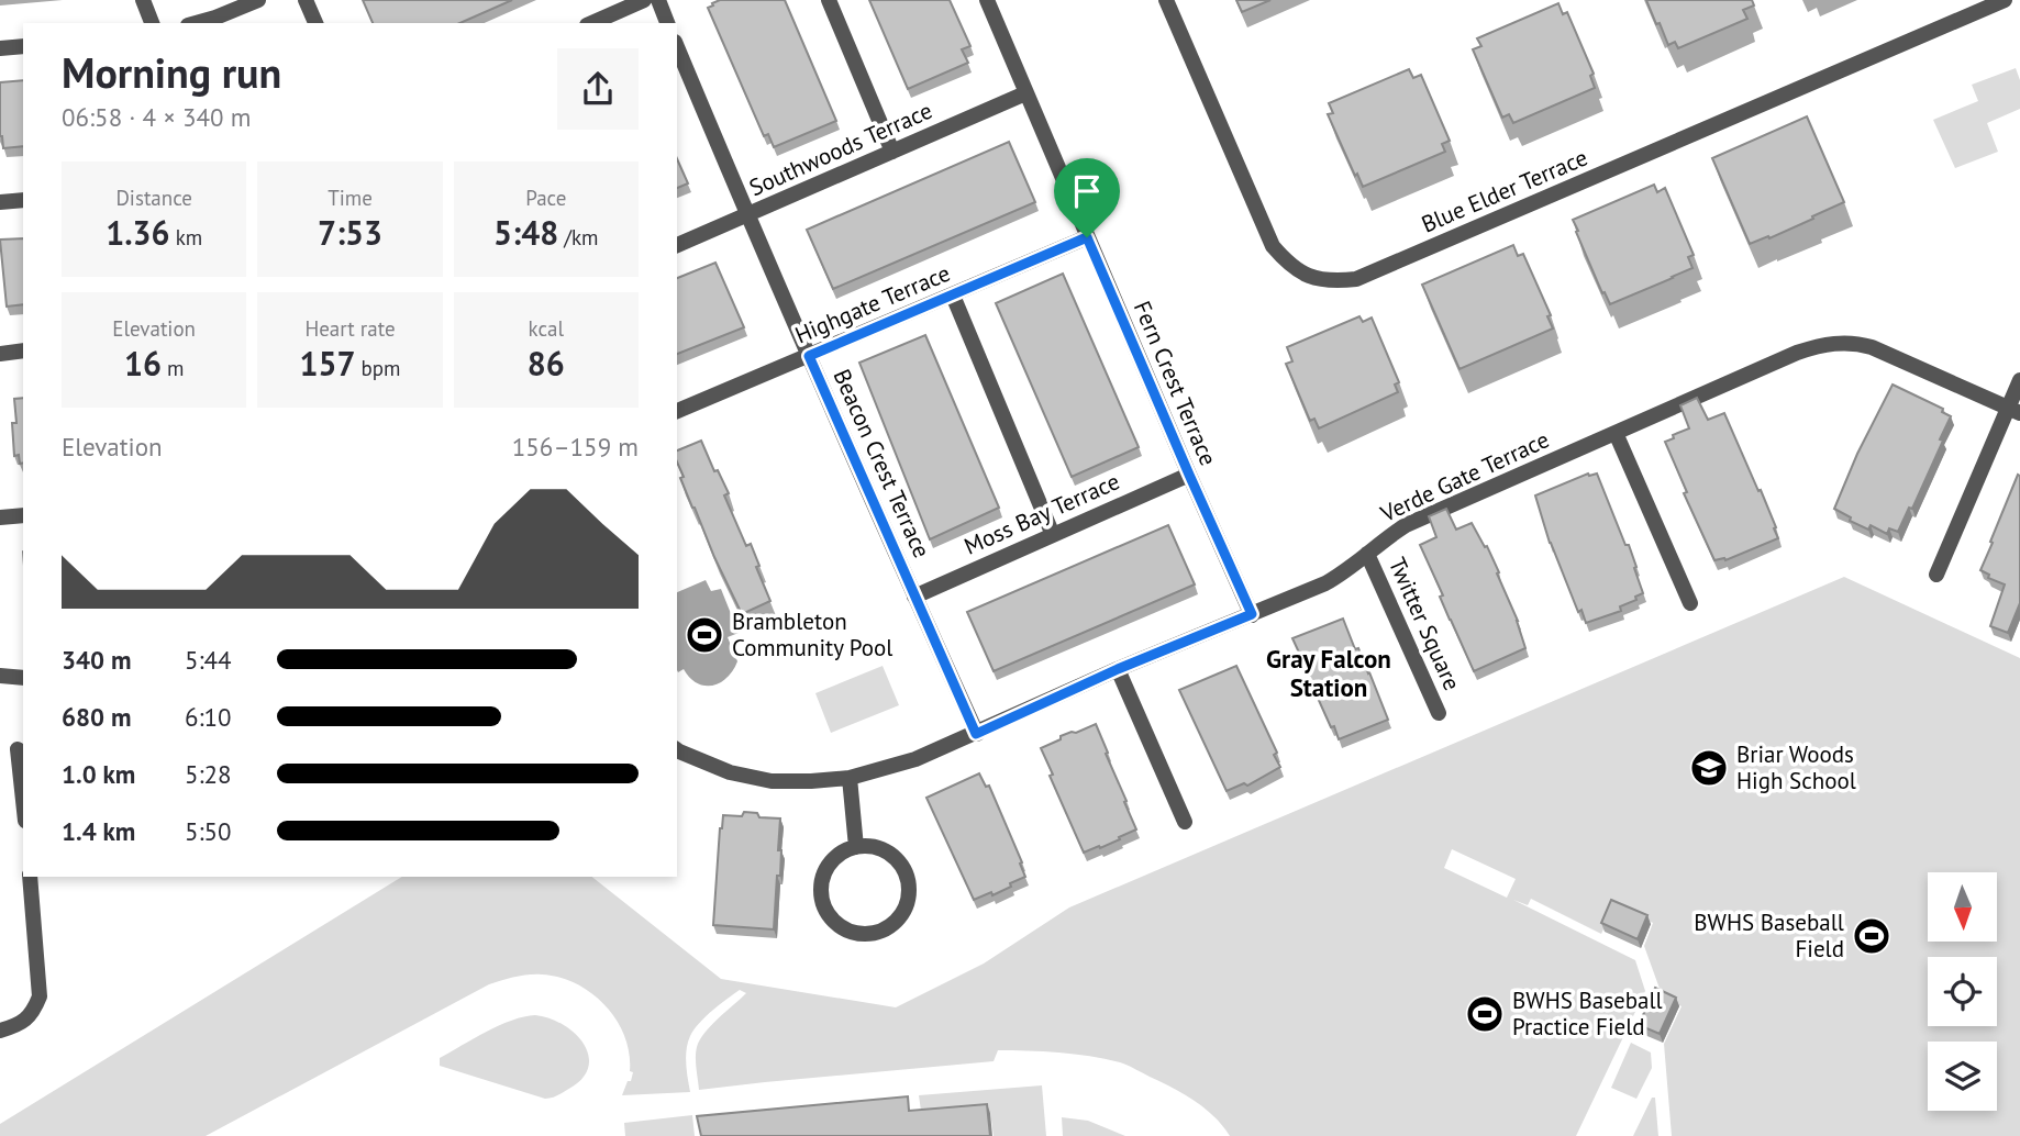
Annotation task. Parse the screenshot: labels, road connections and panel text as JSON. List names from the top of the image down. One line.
{"streets":{"street":["Southwoods Terrace","Blue Elder Terrace","Highgate Terrace","Fern Crest Terrace","Beacon Crest Terrace","Verde Gate Terrace","Moss Bay Terrace","Twitter Square"]},"crossings":[["Southwoods Terrace","Fern Crest Terrace"],["Southwoods Terrace","Beacon Crest Terrace"],["Highgate Terrace","Fern Crest Terrace"],["Highgate Terrace","Beacon Crest Terrace"],["Fern Crest Terrace","Verde Gate Terrace"],["Fern Crest Terrace","Moss Bay Terrace"],["Beacon Crest Terrace","Verde Gate Terrace"],["Beacon Crest Terrace","Moss Bay Terrace"],["Verde Gate Terrace","Twitter Square"]],"districts":["Gray Falcon Station"],"places":{"sports":["Brambleton Community Pool","BWHS Baseball Field","BWHS Baseball Practice Field"],"school or university":["Briar Woods High School"]},"north":"bottom","page":{"heading":["Morning run","06:58 · 4 × 340 m"],"stats":[["Distance","1.36 km"],["Time","7:53"],["Pace","5:48 /km"],["Elevation","16 m"],["Heart rate","157 bpm"],["kcal","86"]],"chart":["Elevation","156–159 m"],"list":[{"name":"340 m","note":"5:44"},{"name":"680 m","note":"6:10"},{"name":"1.0 km","note":"5:28"},{"name":"1.4 km","note":"5:50"}]}}
